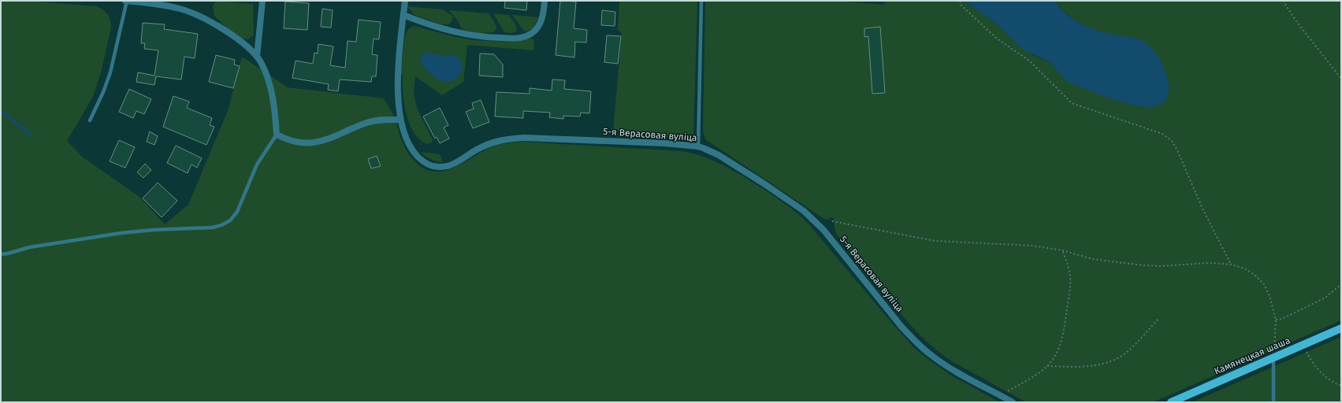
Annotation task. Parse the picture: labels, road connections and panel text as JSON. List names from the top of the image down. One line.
{"streets":{"main road":["Камянецкая шаша"],"street":["5-я Верасовая вуліца"]}}
